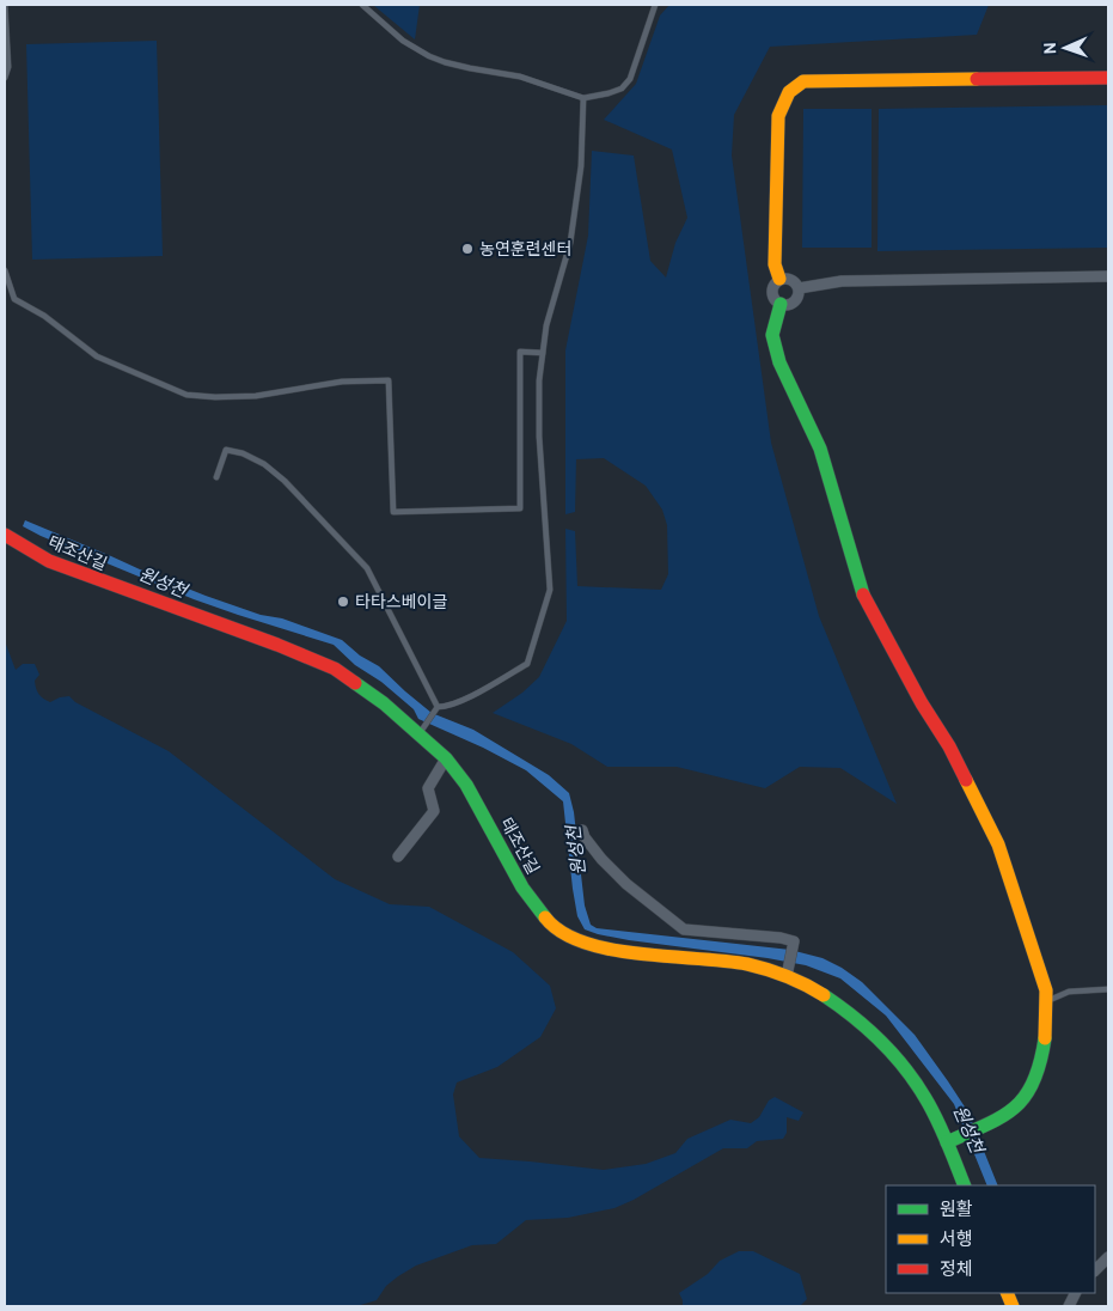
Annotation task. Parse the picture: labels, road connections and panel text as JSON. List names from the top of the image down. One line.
{"streets":{"street":["태조산길"]},"water":["원성천"],"places":["농연훈련센터","타타스베이글"],"legend":["원활","서행","정체"],"north":"left"}
